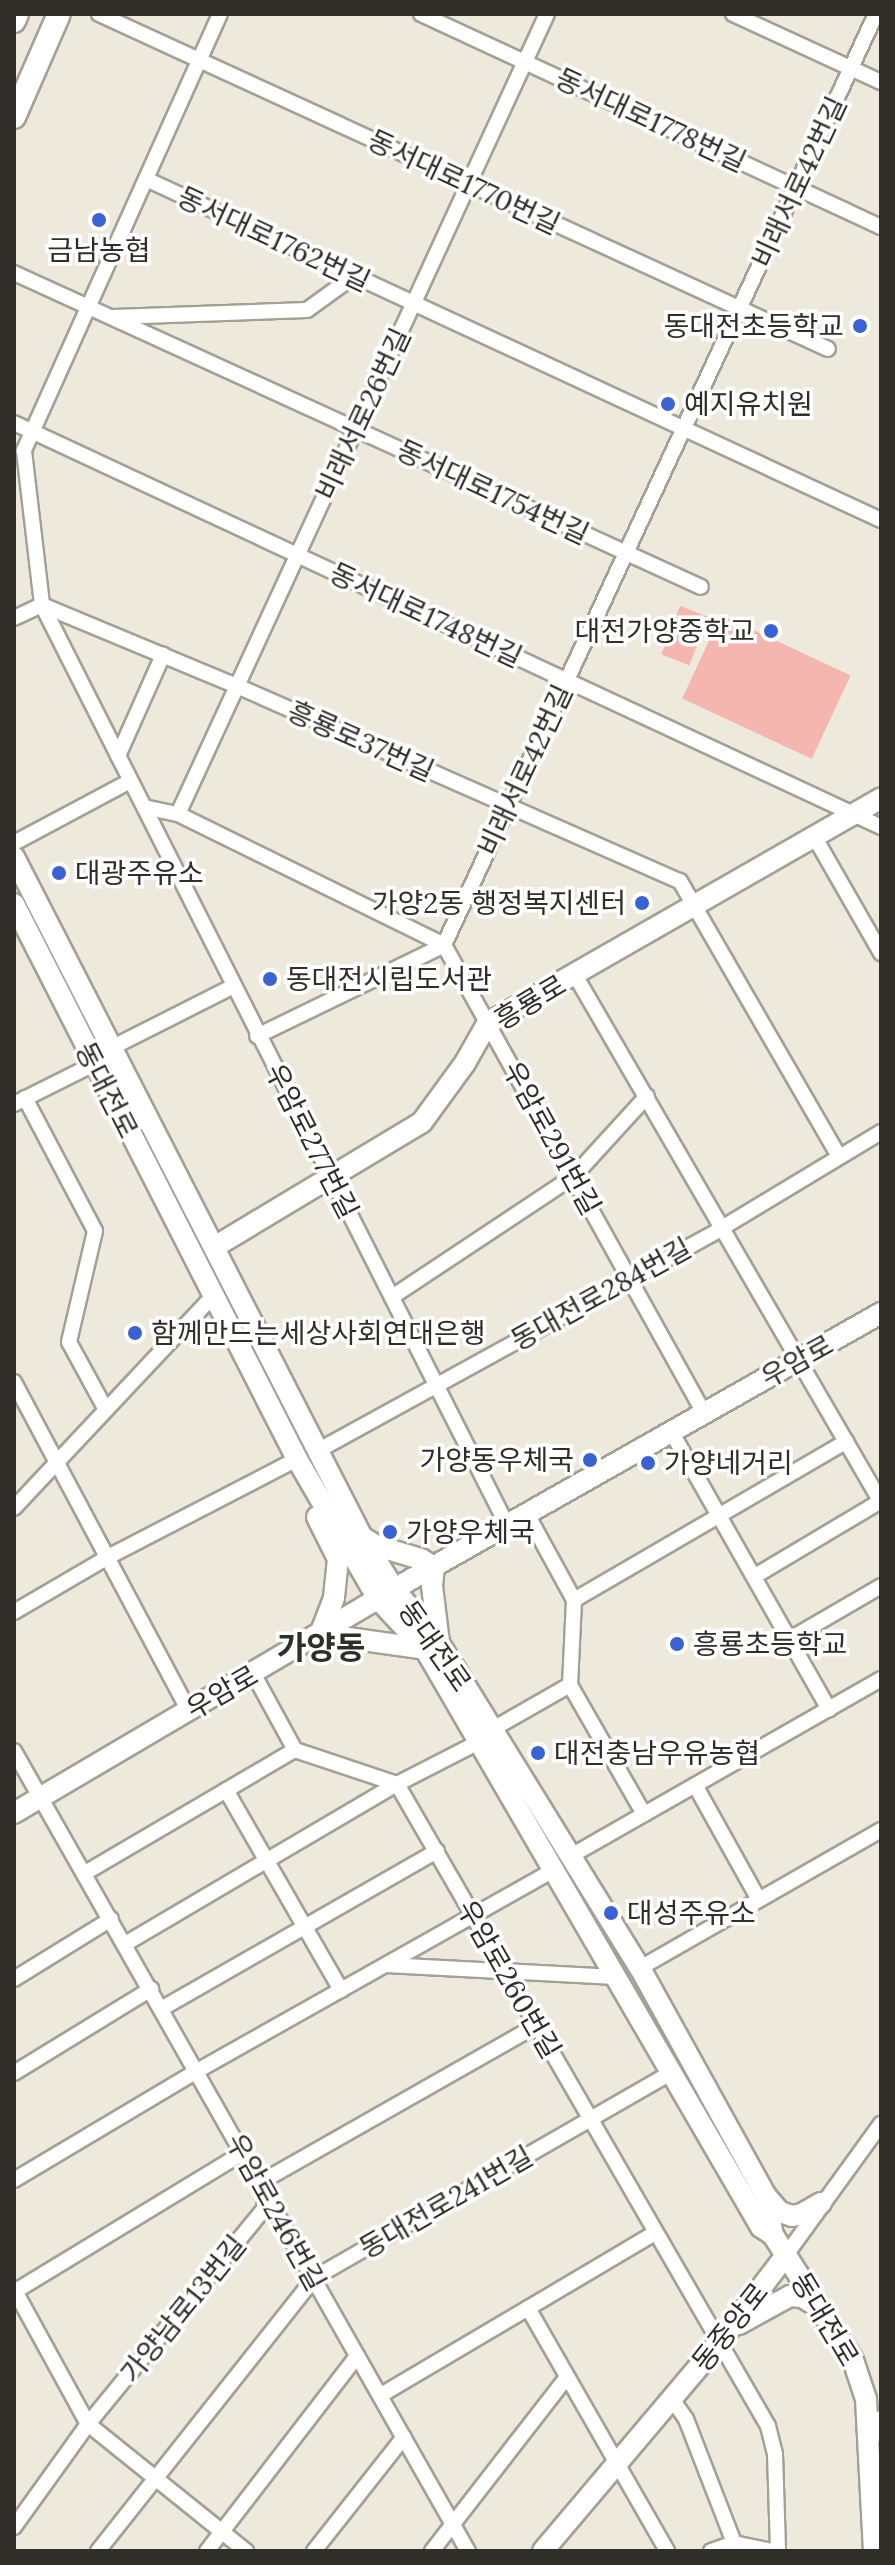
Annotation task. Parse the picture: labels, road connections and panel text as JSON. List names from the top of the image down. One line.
{"streets":{"main road":["흥룡로","동대전로","우암로","동중앙로"],"street":["동서대로1778번길","동서대로1770번길","비래서로42번길","동서대로1762번길","비래서로26번길","동서대로1754번길","동서대로1748번길","흥룡로37번길","우암로291번길","우암로277번길","동대전로284번길","우암로260번길","동대전로241번길","우암로246번길","가양남로13번길"]},"crossings":[["동서대로1778번길","비래서로42번길"],["동서대로1778번길","비래서로26번길"],["동서대로1770번길","비래서로42번길"],["동서대로1770번길","비래서로26번길"],["비래서로42번길","동서대로1762번길"],["비래서로42번길","동서대로1754번길"],["비래서로42번길","동서대로1748번길"],["비래서로42번길","흥룡로37번길"],["비래서로42번길","우암로291번길"],["동서대로1762번길","비래서로26번길"],["동서대로1762번길","동서대로1754번길"],["비래서로26번길","동서대로1754번길"],["비래서로26번길","동서대로1748번길"],["비래서로26번길","흥룡로37번길"],["동서대로1748번길","흥룡로"],["동서대로1748번길","우암로277번길"],["흥룡로37번길","흥룡로"],["흥룡로37번길","우암로277번길"],["흥룡로37번길","동대전로284번길"],["흥룡로","동대전로"],["흥룡로","우암로291번길"],["흥룡로","우암로277번길"],["동대전로","우암로277번길"],["동대전로","동대전로284번길"],["동대전로","우암로"],["동대전로","동대전로241번길"],["동대전로","동중앙로"],["우암로291번길","동대전로284번길"],["우암로291번길","우암로"],["우암로277번길","동대전로284번길"],["우암로277번길","우암로"],["우암로","우암로246번길"],["우암로260번길","동대전로241번길"],["우암로260번길","가양남로13번길"],["우암로260번길","동중앙로"],["동대전로241번길","우암로246번길"],["우암로246번길","가양남로13번길"]],"districts":["가양동"],"places":["금남농협","동대전초등학교","예지유치원","대전가양중학교","대광주유소","가양2동 행정복지센터","동대전시립도서관","함께만드는세상사회연대은행","가양동우체국","가양네거리","가양우체국","흥룡초등학교","대전충남우유농협","대성주유소"]}
